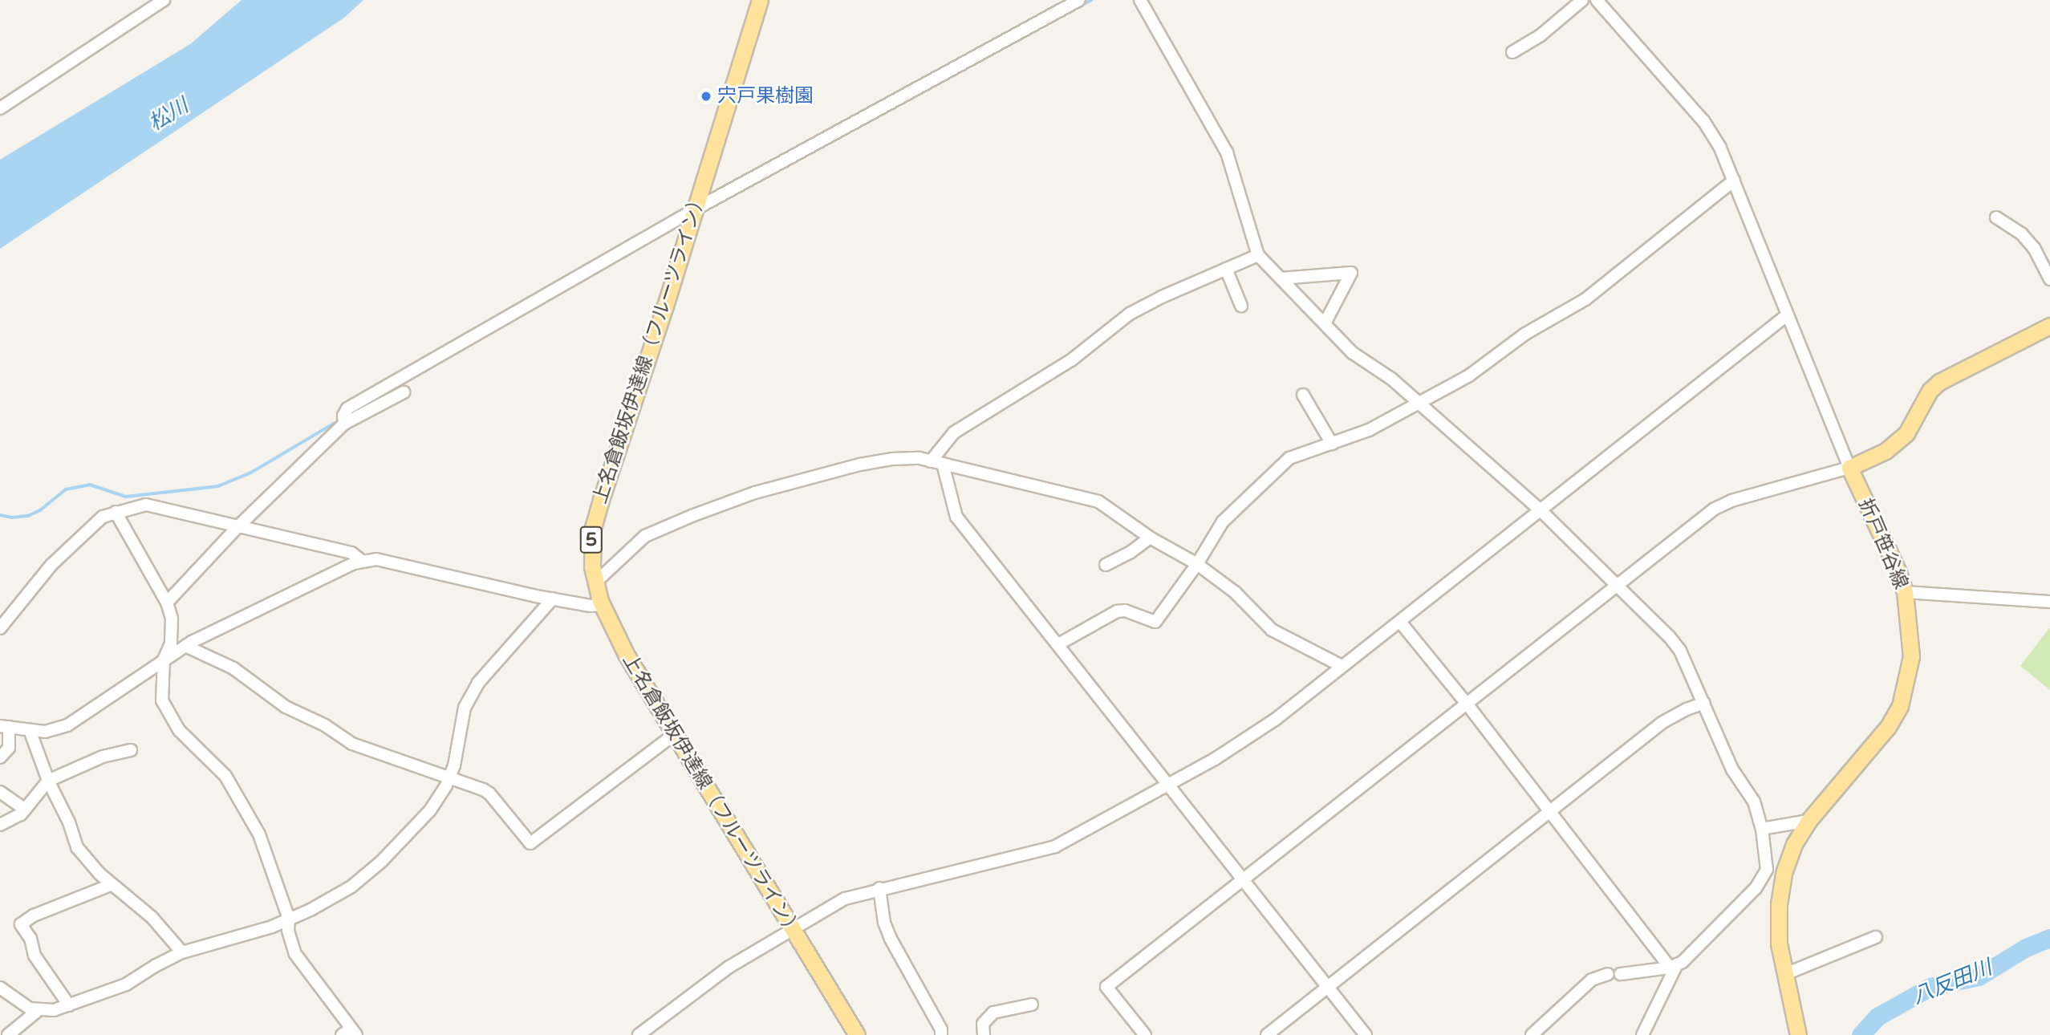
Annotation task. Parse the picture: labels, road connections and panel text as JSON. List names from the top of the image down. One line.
{"streets":{"main road":["上名倉飯坂伊達線（フルーツライン）","5","折戸笹谷線"]},"water":["松川","八反田川"],"places":["宍戸果樹園"]}
